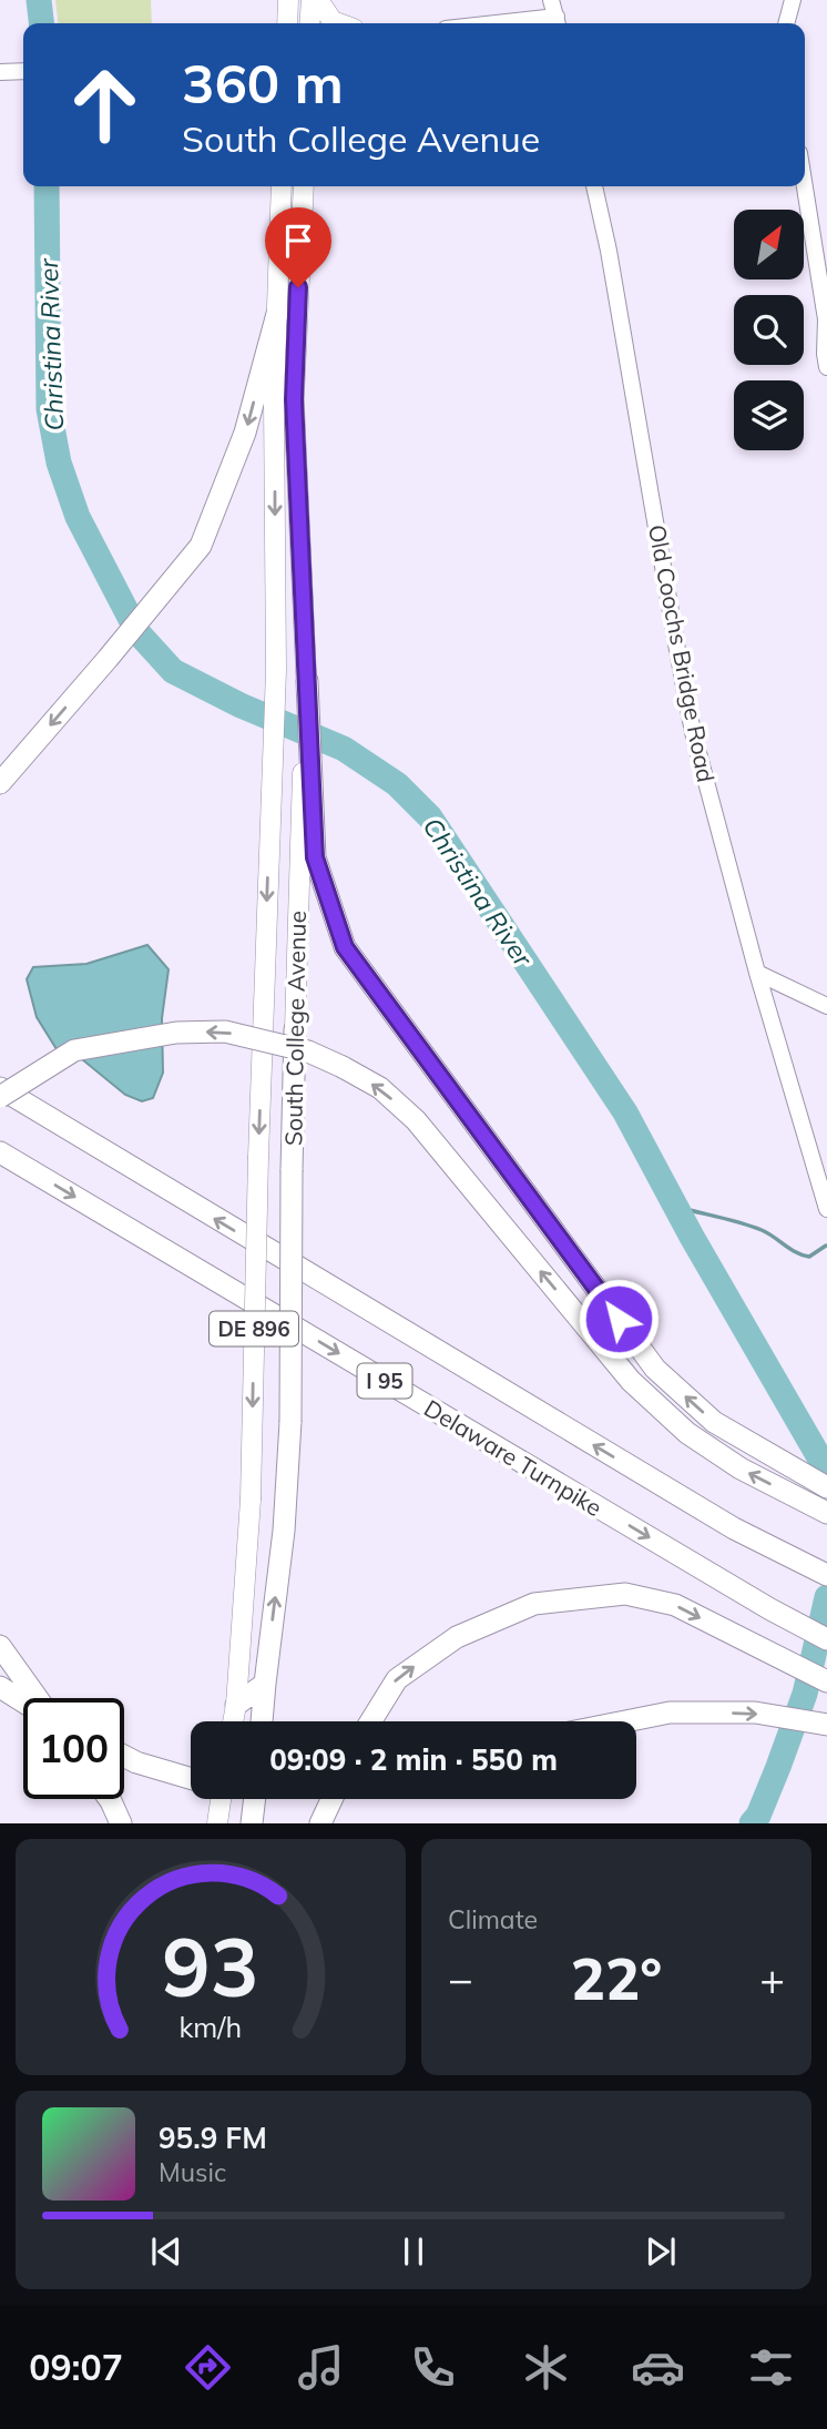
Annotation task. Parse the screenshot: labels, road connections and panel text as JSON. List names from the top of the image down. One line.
{"streets":{"highway":["South College Avenue","DE 896","I 95","Delaware Turnpike"],"street":["Old Coochs Bridge Road"]},"water":["Christina River"],"north":"top right","page":{"turn":["360 m","South College Avenue"],"limit":"100","trip":"09:09 · 2 min · 550 m","tile":"Climate","heat":["−","22°","+"],"song":["95.9 FM","Music"],"tabs":"09:07","gauge":["93","km/h"]}}
